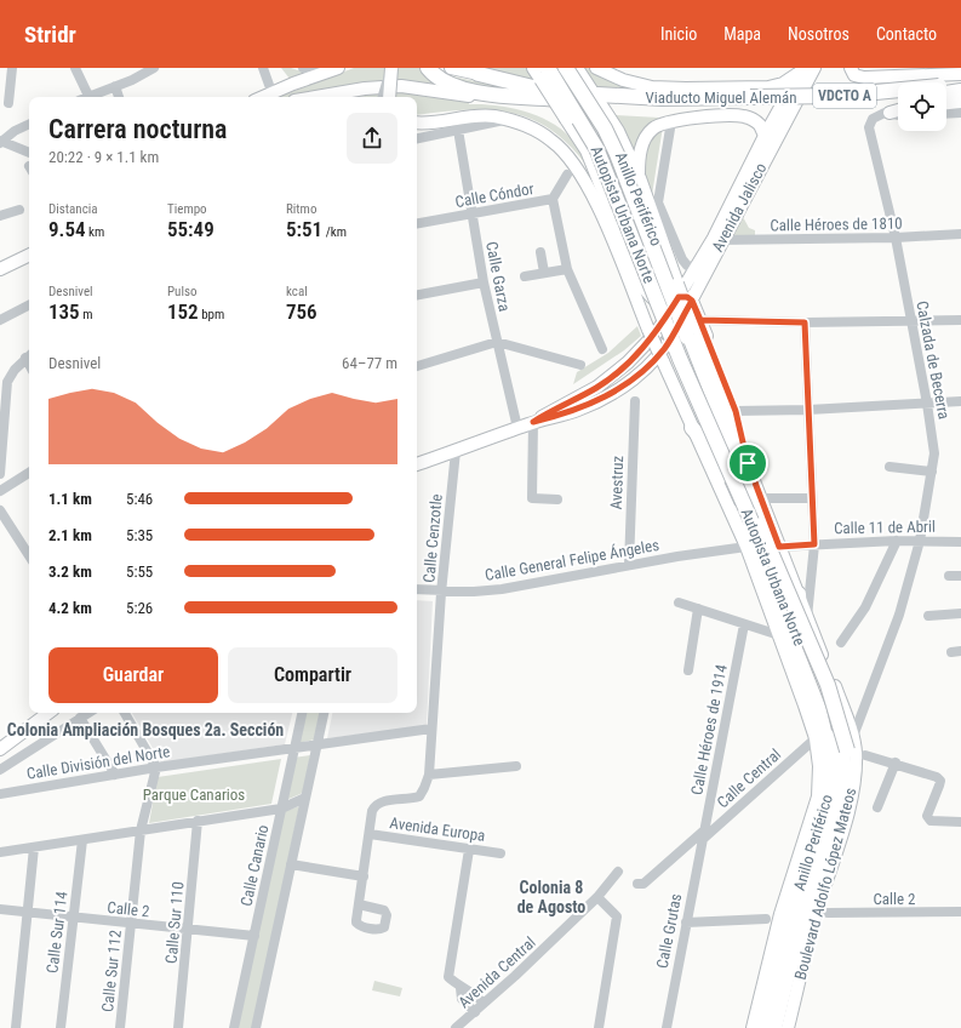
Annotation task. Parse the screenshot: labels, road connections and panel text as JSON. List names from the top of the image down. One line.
{"streets":{"highway":["VDCTO A","Viaducto Miguel Alemán","Anillo Periférico","Autopista Urbana Norte"],"main road":["Avenida Jalisco","Boulevard Adolfo López Mateos"],"street":["Calle Cóndor","Calle Héroes de 1810","Calle Garza","Calzada de Becerra","Avestruz","Calle 11 de Abril","Calle Cenzotle","Calle General Felipe Ángeles","Calle Héroes de 1914","Calle División del Norte","Calle Central","Avenida Europa","Calle Canario","Calle 2","Calle Sur 110","Calle Grutas","Calle Sur 114","Calle Sur 112","Avenida Central"]},"crossings":[["Viaducto Miguel Alemán","Avenida Jalisco"],["Calle Cóndor","Calle Garza"],["Anillo Periférico","Avenida Jalisco"],["Anillo Periférico","Autopista Urbana Norte"],["Anillo Periférico","Boulevard Adolfo López Mateos"],["Avenida Jalisco","Calle Héroes de 1810"],["Avenida Jalisco","Boulevard Adolfo López Mateos"],["Calle Héroes de 1810","Calzada de Becerra"],["Calzada de Becerra","Calle 11 de Abril"],["Calzada de Becerra","Boulevard Adolfo López Mateos"],["Avestruz","Calle General Felipe Ángeles"],["Calle Cenzotle","Calle General Felipe Ángeles"],["Calle Cenzotle","Calle División del Norte"],["Calle General Felipe Ángeles","Boulevard Adolfo López Mateos"],["Calle Héroes de 1914","Calle Central"],["Calle Héroes de 1914","Calle Grutas"],["Calle División del Norte","Calle Canario"],["Calle División del Norte","Calle Sur 112"],["Calle Central","Boulevard Adolfo López Mateos"],["Calle Central","Calle Grutas"],["Calle Canario","Calle 2"],["Calle 2","Calle Sur 110"],["Calle 2","Calle Sur 114"],["Calle 2","Calle Sur 112"]],"districts":["Colonia Ampliación Bosques 2a. Sección","Colonia 8 de Agosto"],"parks":["Parque Canarios"],"page":{"header":"Stridr","nav":["Inicio","Mapa","Nosotros","Contacto"],"heading":["Carrera nocturna","20:22 · 9 × 1.1 km"],"stats":[["Distancia","9.54 km"],["Tiempo","55:49"],["Ritmo","5:51 /km"],["Desnivel","135 m"],["Pulso","152 bpm"],["kcal","756"]],"chart":["Desnivel","64–77 m"],"list":[{"name":"1.1 km","note":"5:46"},{"name":"2.1 km","note":"5:35"},{"name":"3.2 km","note":"5:55"},{"name":"4.2 km","note":"5:26"}],"buttons":["Guardar","Compartir"]}}
